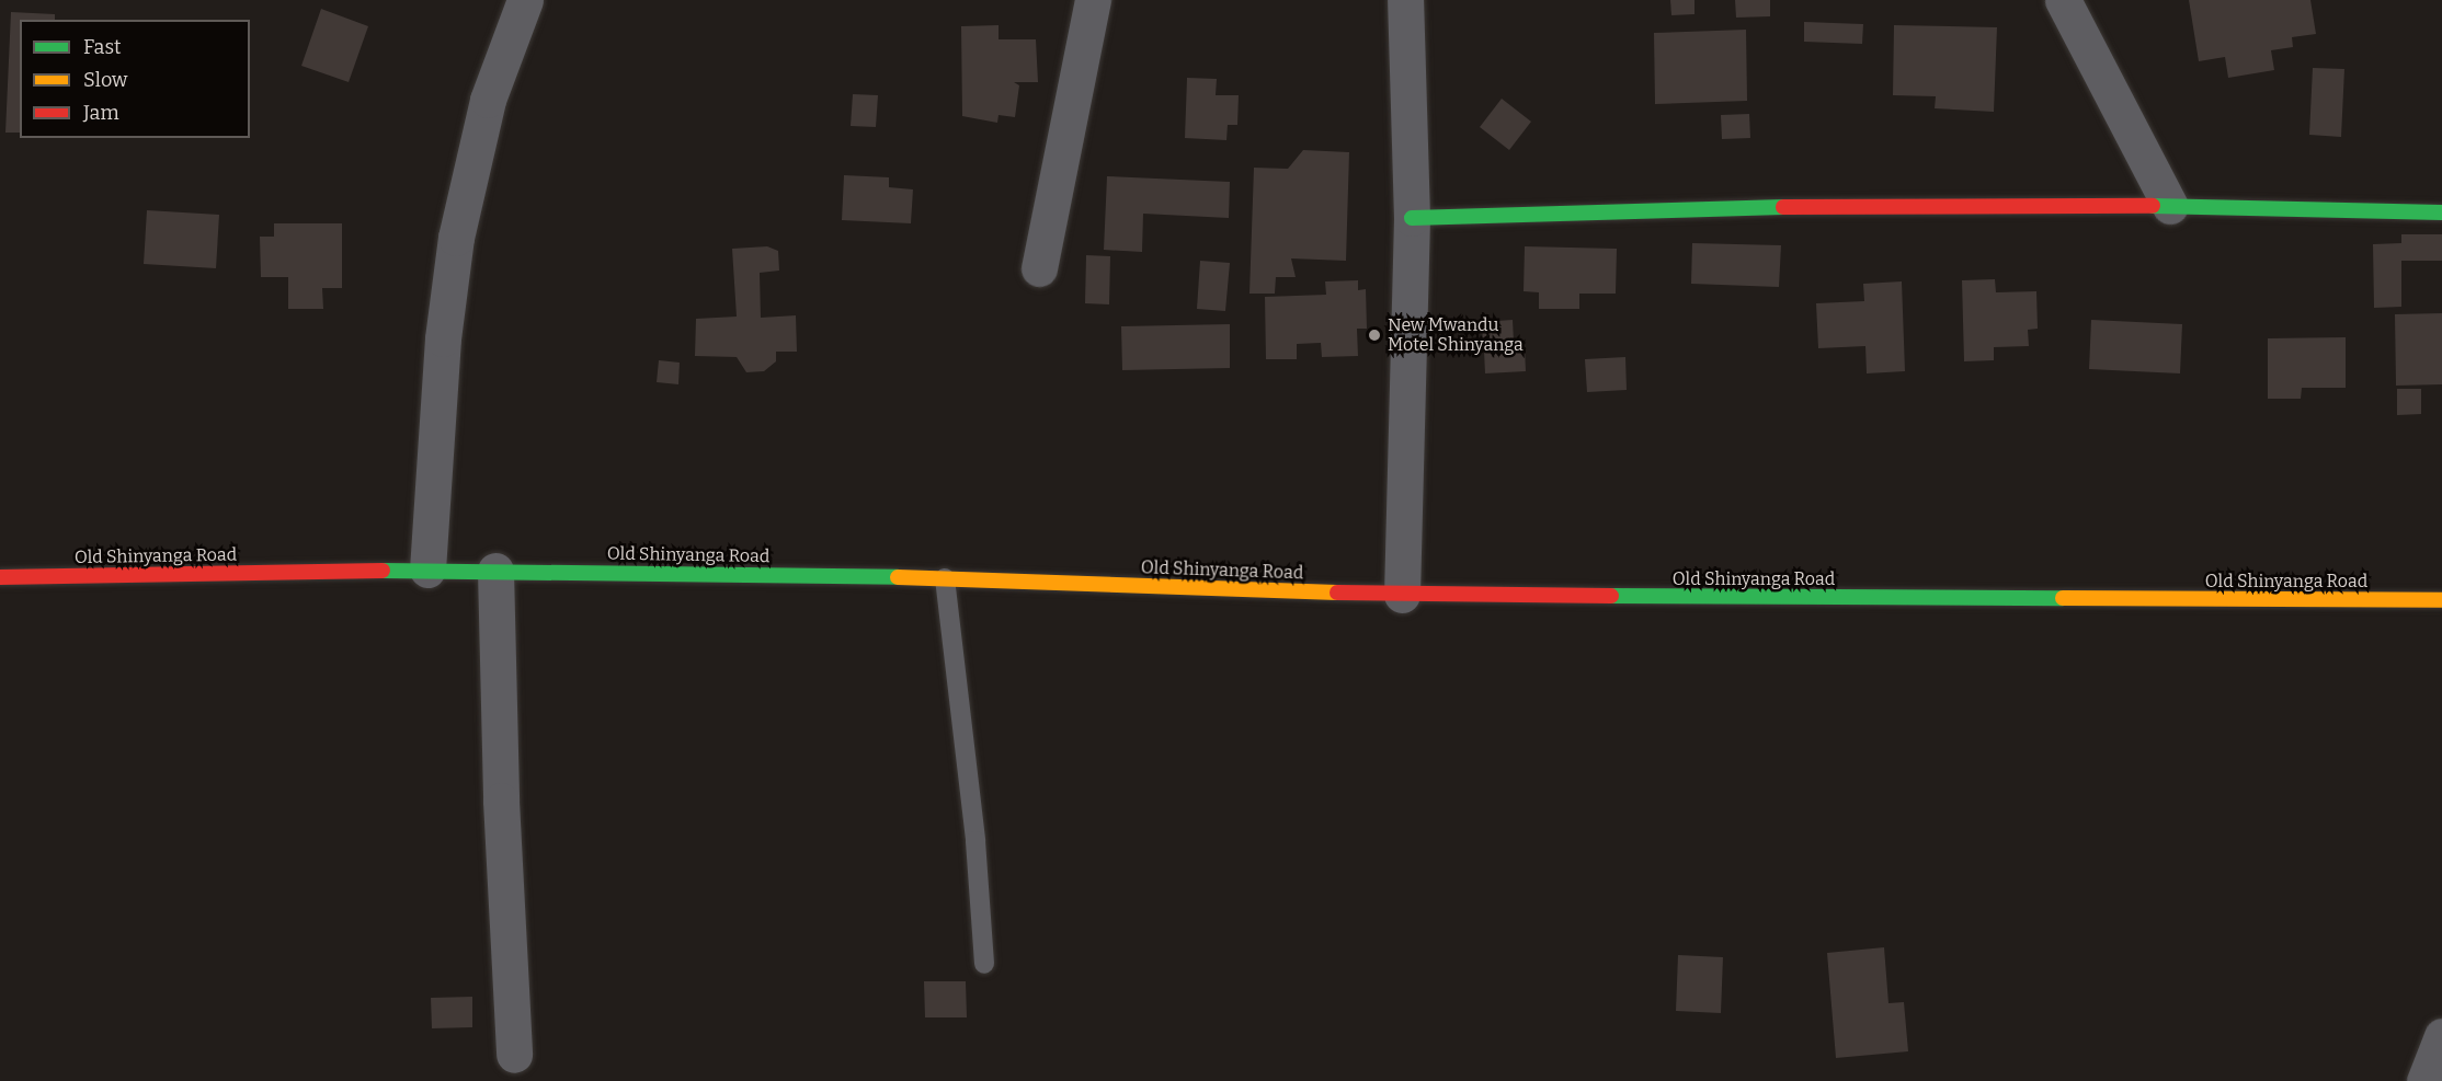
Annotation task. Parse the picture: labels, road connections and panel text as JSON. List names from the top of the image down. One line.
{"streets":{"main road":["Old Shinyanga Road"]},"places":["New Mwandu Motel Shinyanga"],"legend":["Fast","Slow","Jam"]}
